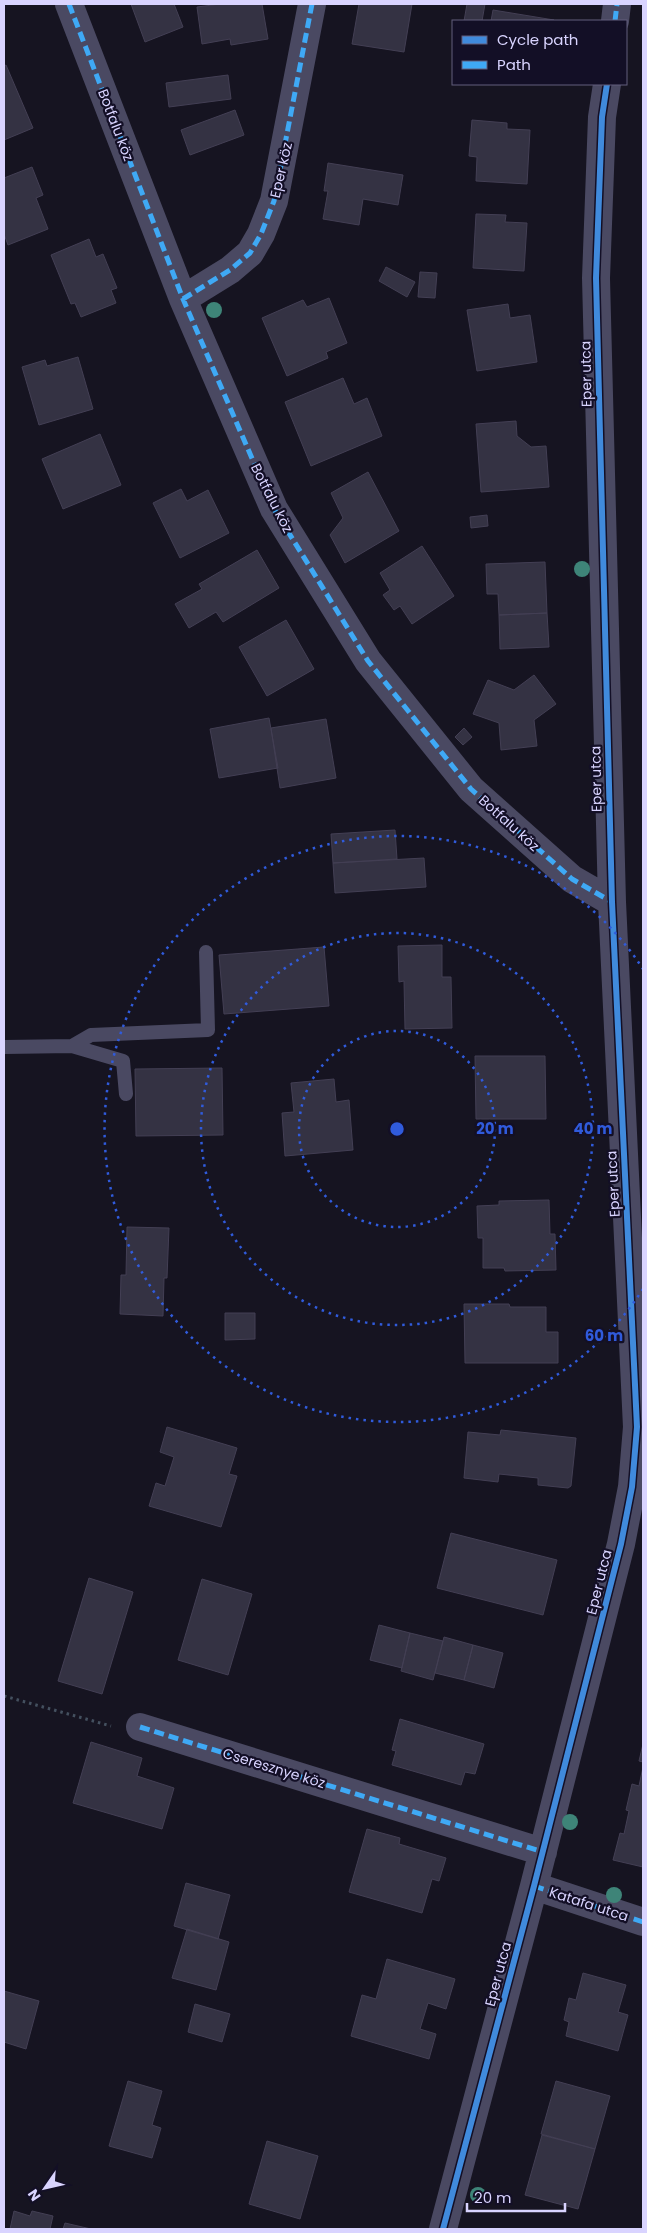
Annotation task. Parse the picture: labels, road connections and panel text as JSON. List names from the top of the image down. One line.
{"streets":{"street":["Botfalu köz","Eper köz","Eper utca","Cseresznye köz","Katafa utca"]},"crossings":[["Botfalu köz","Eper köz"],["Botfalu köz","Eper utca"],["Eper utca","Cseresznye köz"],["Eper utca","Katafa utca"]],"legend":["Cycle path","Path"],"scale_bar":"20 m","north":"bottom left","rings":["20 m","40 m","60 m"]}
